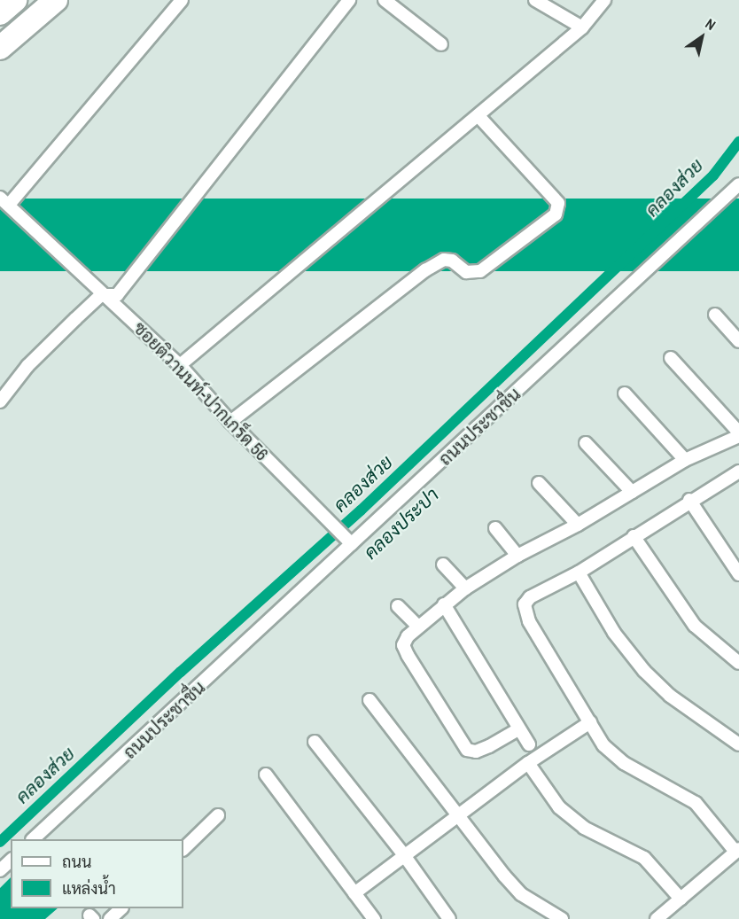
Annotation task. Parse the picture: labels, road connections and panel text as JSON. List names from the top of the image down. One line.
{"streets":{"street":["ซอยติวานนท์-ปากเกร็ด 56","ถนนประชาชื่น"]},"crossings":[["ซอยติวานนท์-ปากเกร็ด 56","ถนนประชาชื่น"]],"water":["คลองส่วย","คลองประปา"],"legend":["ถนน","แหล่งน้ำ"],"north":"top right"}
